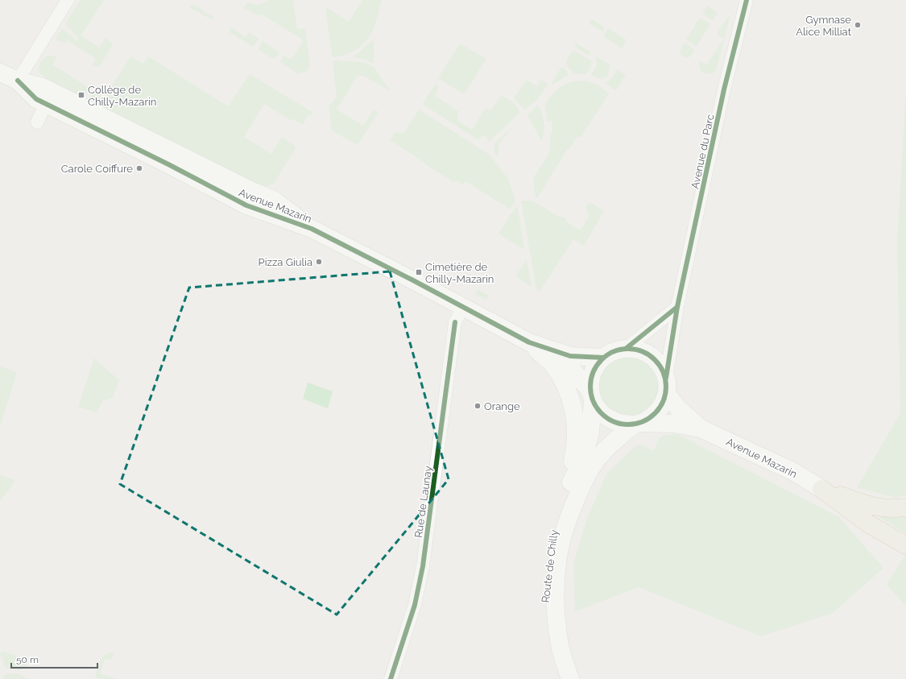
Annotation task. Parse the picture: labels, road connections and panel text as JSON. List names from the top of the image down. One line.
{"streets":{"main road":["Avenue Mazarin","Route de Chilly"],"street":["Avenue du Parc","Rue de Launay"]},"crossings":[["Avenue du Parc","Avenue Mazarin"],["Avenue du Parc","Route de Chilly"],["Avenue Mazarin","Rue de Launay"],["Avenue Mazarin","Route de Chilly"]],"places":{"other":["Gymnase Alice Milliat","Carole Coiffure","Pizza Giulia","Orange"],"transit":["Collège de Chilly-Mazarin","Cimetière de Chilly-Mazarin"]},"scale_bar":"50 m"}
